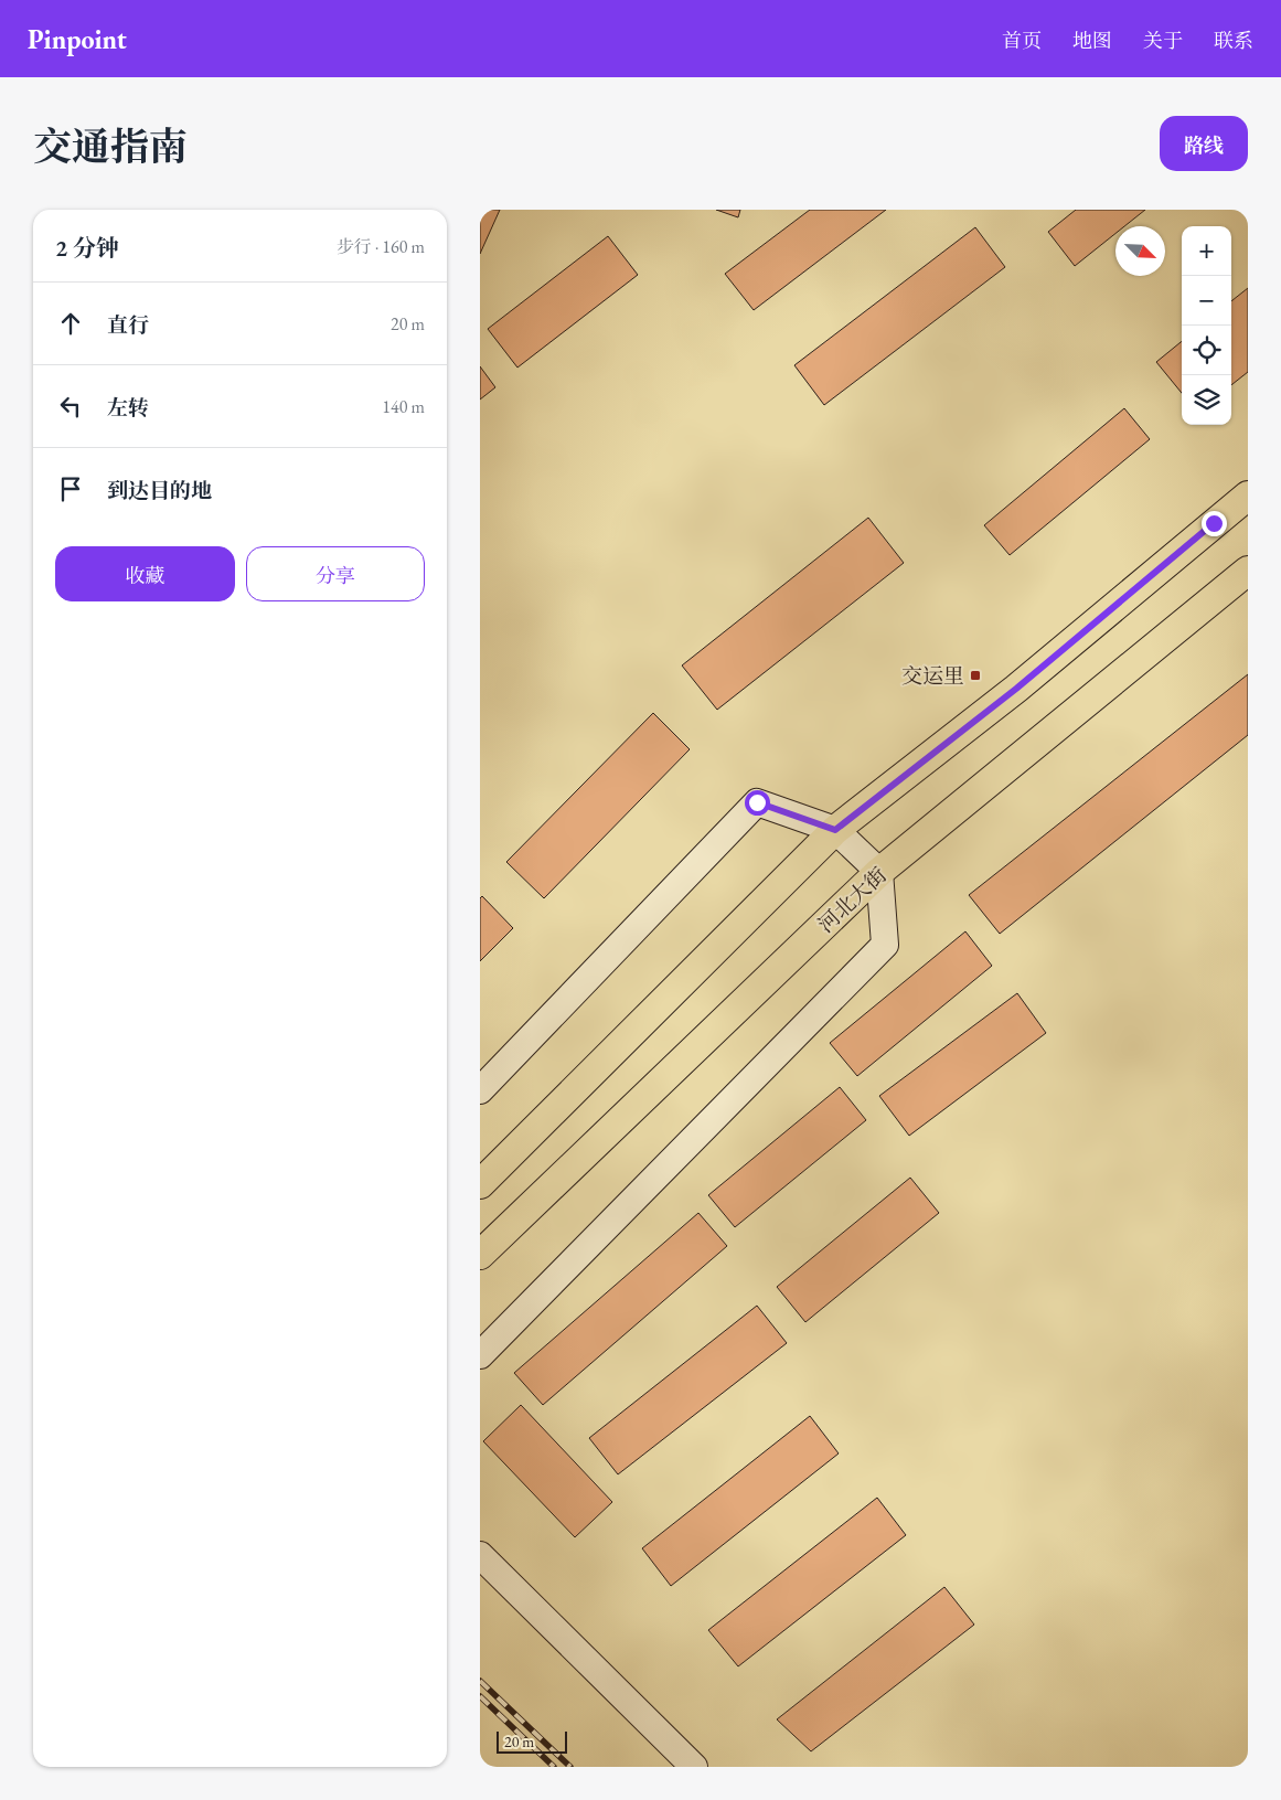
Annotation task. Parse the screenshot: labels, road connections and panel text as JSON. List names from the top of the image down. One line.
{"streets":{"main road":["河北大街"]},"places":{"transit":["交运里"]},"scale_bar":"20 m","north":"bottom right","page":{"header":"Pinpoint","nav":["首页","地图","关于","联系"],"title":"交通指南","buttons":["路线",["收藏","分享"]],"heading":["2 分钟","步行 · 160 m"],"map_buttons":["+","−"],"list":[["直行","20 m"],["左转","140 m"],"到达目的地"],"scale":"20 m"}}
